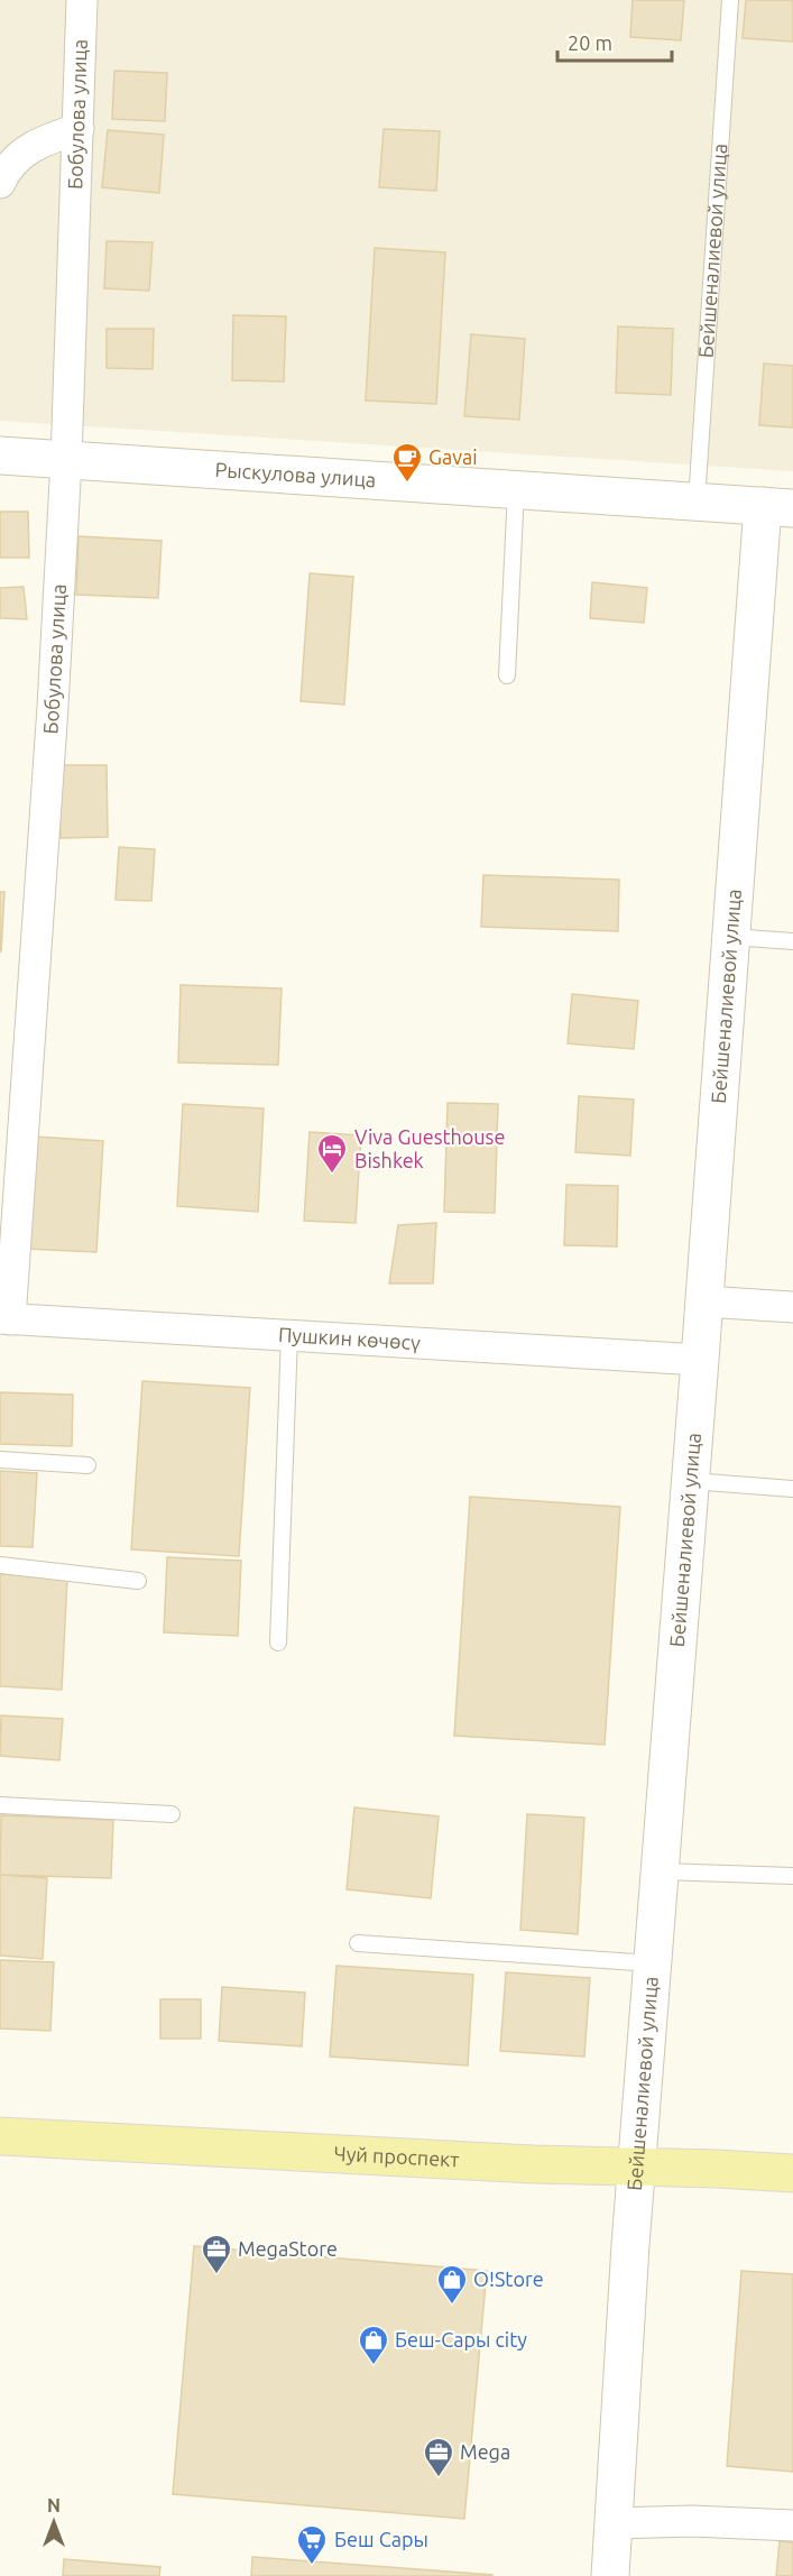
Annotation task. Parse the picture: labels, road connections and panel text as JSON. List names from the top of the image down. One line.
{"streets":{"main road":["Чуй проспект"],"street":["Бобулова улица","Бейшеналиевой улица","Рыскулова улица","Пушкин көчөсү"]},"crossings":[["Бобулова улица","Рыскулова улица"],["Бобулова улица","Пушкин көчөсү"],["Бейшеналиевой улица","Рыскулова улица"],["Бейшеналиевой улица","Пушкин көчөсү"],["Бейшеналиевой улица","Чуй проспект"]],"places":{"cafe":["Gavai"],"hotel":["Viva Guesthouse Bishkek"],"office":["MegaStore","Mega"],"shop":["O!Store","Беш-Сары city"],"supermarket":["Беш Сары"]},"scale_bar":"20 m","north":"top"}
